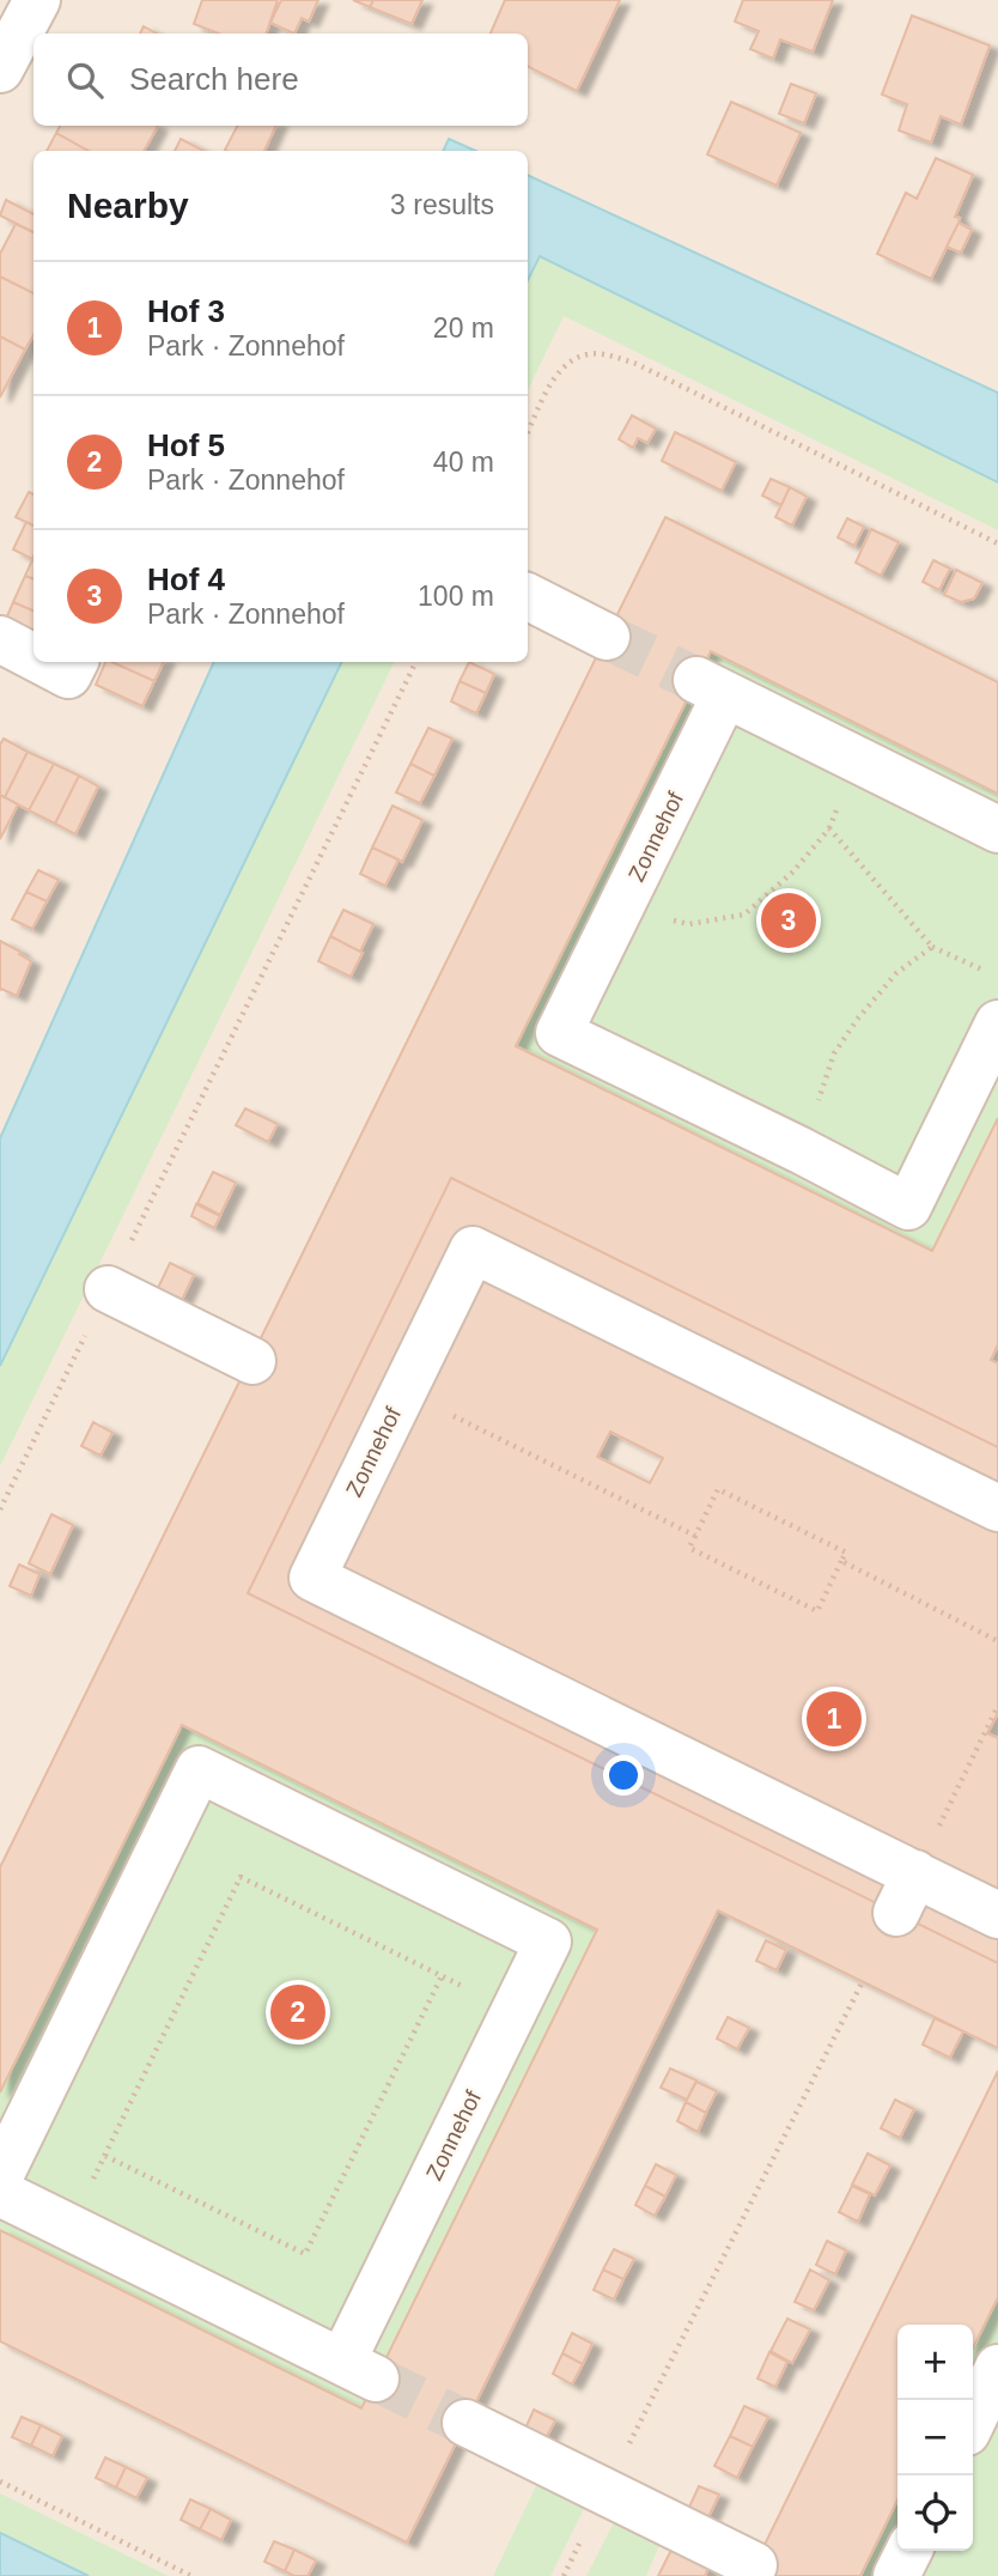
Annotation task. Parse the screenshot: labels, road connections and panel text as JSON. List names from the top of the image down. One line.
{"streets":{"street":["Zonnehof"]},"page":{"search":"Search here","heading":["Nearby","3 results"],"list":[{"mark":"1","name":"Hof 3","note":"Park · Zonnehof","value":"20 m"},{"mark":"2","name":"Hof 5","note":"Park · Zonnehof","value":"40 m"},{"mark":"3","name":"Hof 4","note":"Park · Zonnehof","value":"100 m"}],"pins":["3","1","2"],"map_buttons":["+","−"]}}
